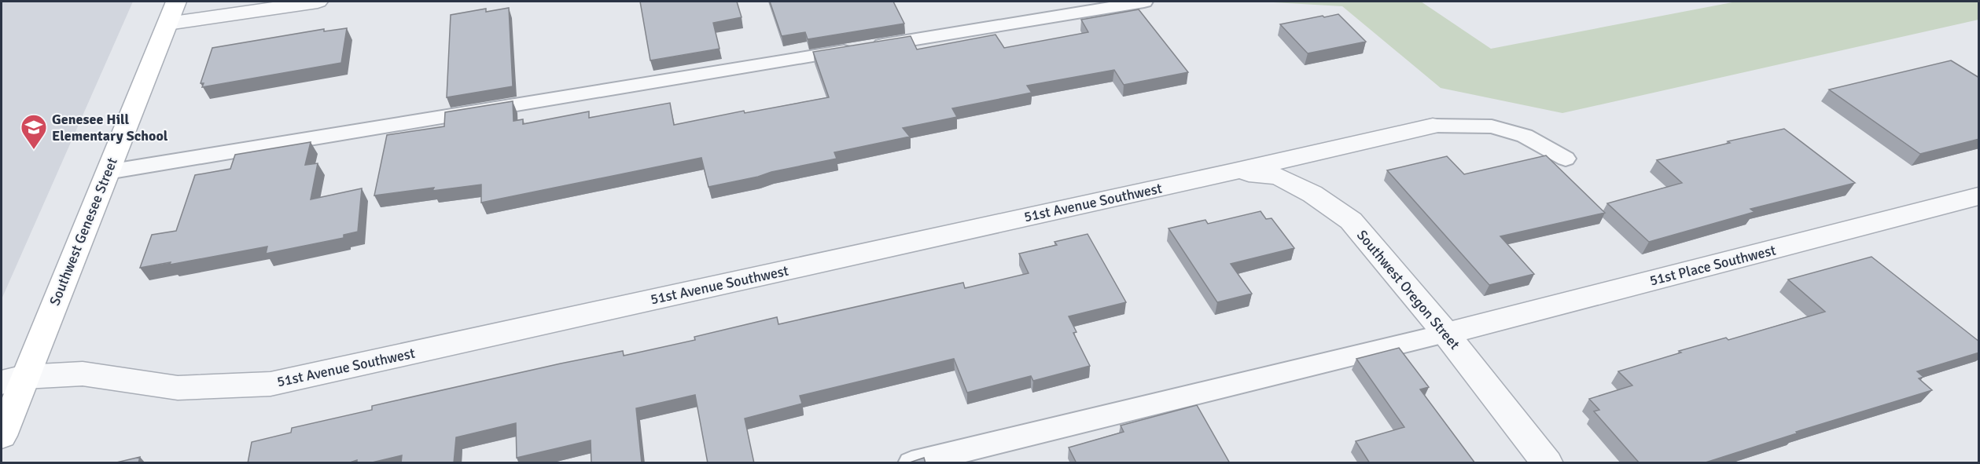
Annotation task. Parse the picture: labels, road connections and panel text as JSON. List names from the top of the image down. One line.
{"streets":{"street":["51st Avenue Southwest","Southwest Genesee Street","51st Place Southwest","Southwest Oregon Street"]},"crossings":[["51st Avenue Southwest","Southwest Genesee Street"],["51st Avenue Southwest","Southwest Oregon Street"],["51st Place Southwest","Southwest Oregon Street"]],"places":{"school or university":["Genesee Hill Elementary School"]}}
